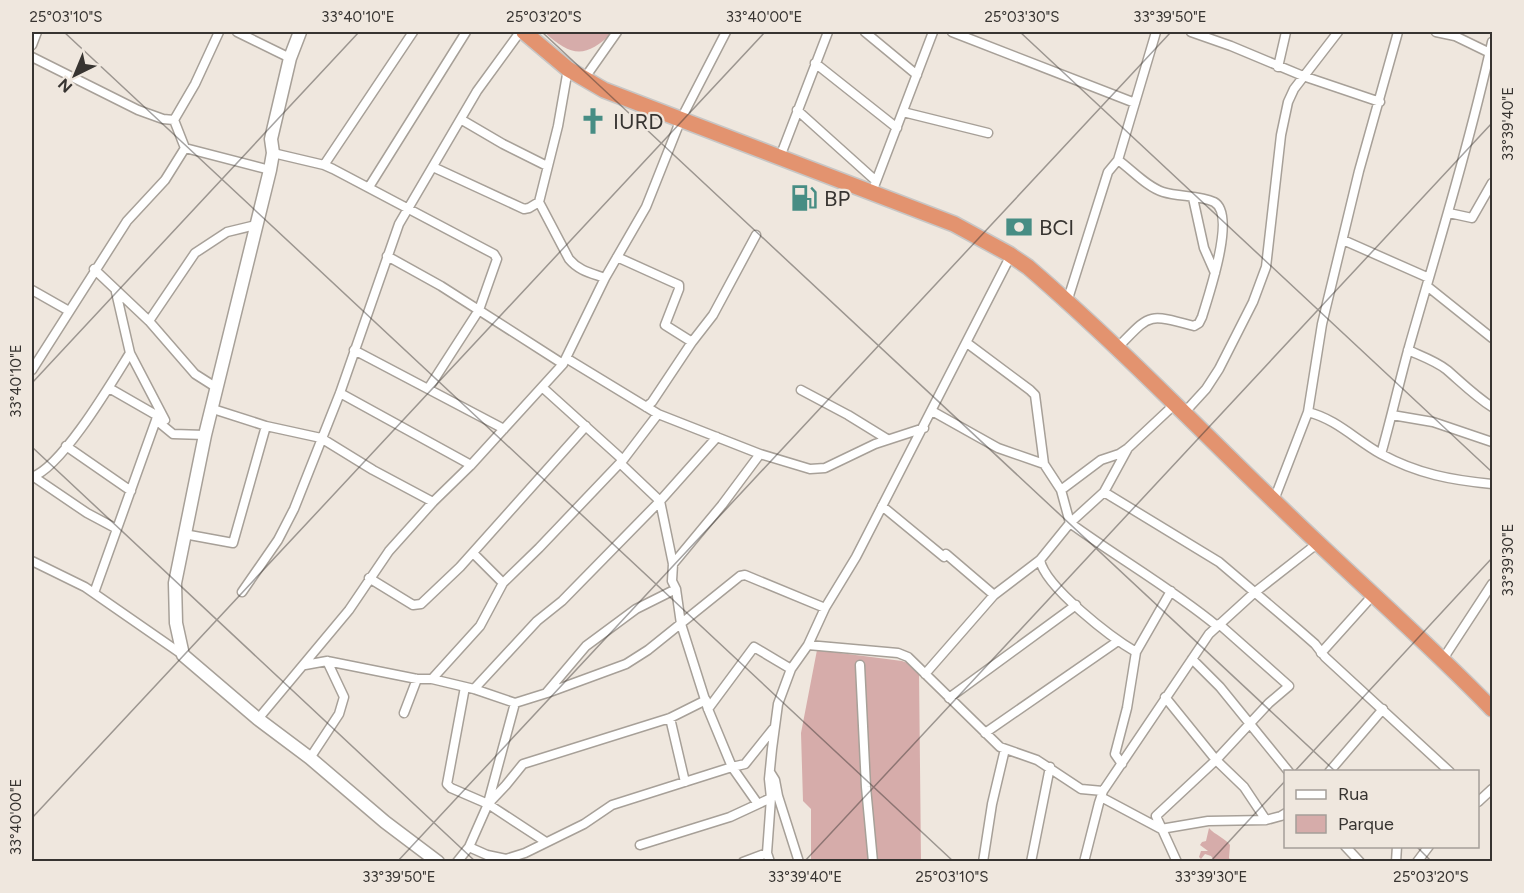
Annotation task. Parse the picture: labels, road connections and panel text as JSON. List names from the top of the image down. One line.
{"places":{"church":["IURD"],"fuel station":["BP"],"bank":["BCI"]},"legend":["Rua","Parque"],"north":"bottom left","coordinates":["25°03'10\"S","33°40'10\"E","25°03'20\"S","33°40'00\"E","25°03'30\"S","33°39'50\"E","33°39'40\"E","33°39'30\"E"]}
